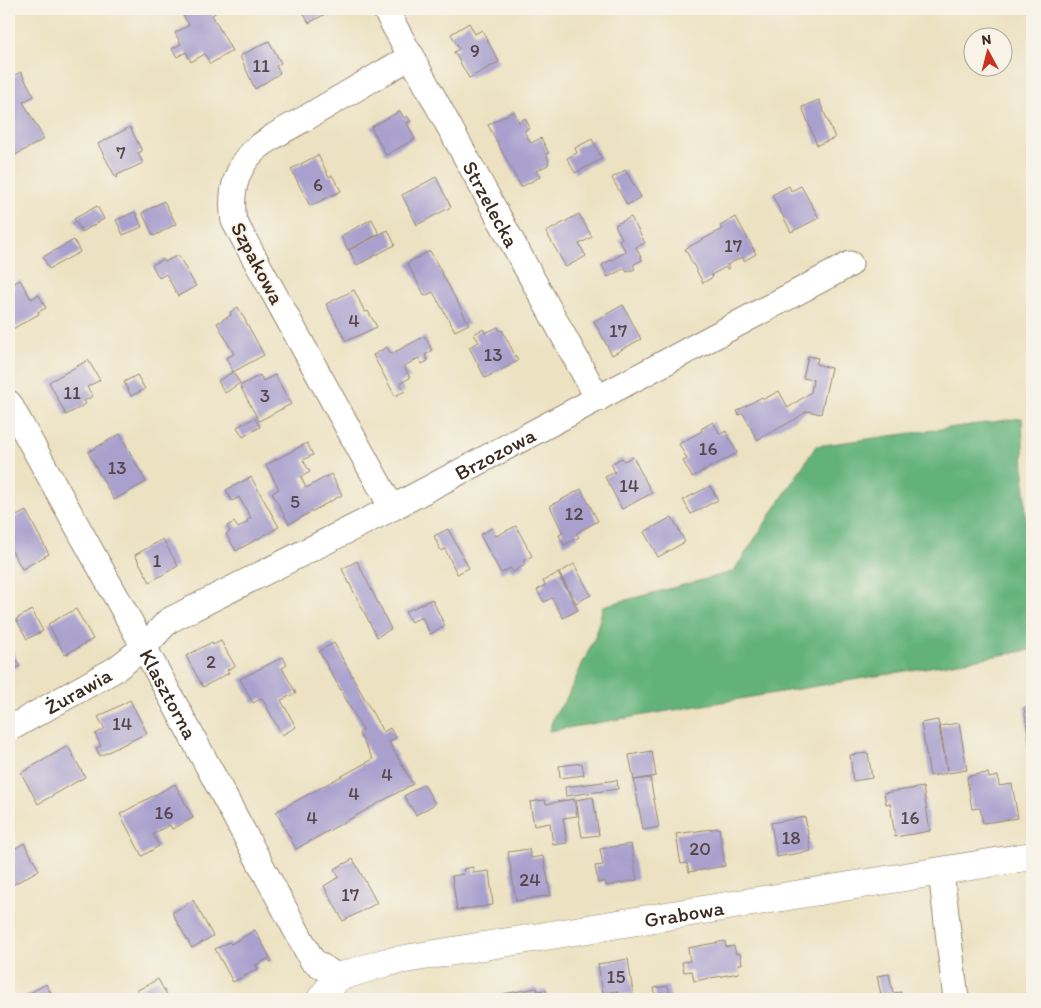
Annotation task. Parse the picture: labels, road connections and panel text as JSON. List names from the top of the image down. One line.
{"streets":{"street":["Strzelecka","Szpakowa","Brzozowa","Żurawia","Klasztorna","Grabowa"]},"crossings":[["Strzelecka","Szpakowa"],["Strzelecka","Brzozowa"],["Szpakowa","Brzozowa"],["Brzozowa","Żurawia"],["Brzozowa","Klasztorna"],["Żurawia","Klasztorna"],["Klasztorna","Grabowa"]],"house_numbers":["9","11","7","6","17","4","17","13","11","3","16","13","14","5","12","1","2","14","4","4","16","4","16","18","20","24","17","15"],"north":"top"}
